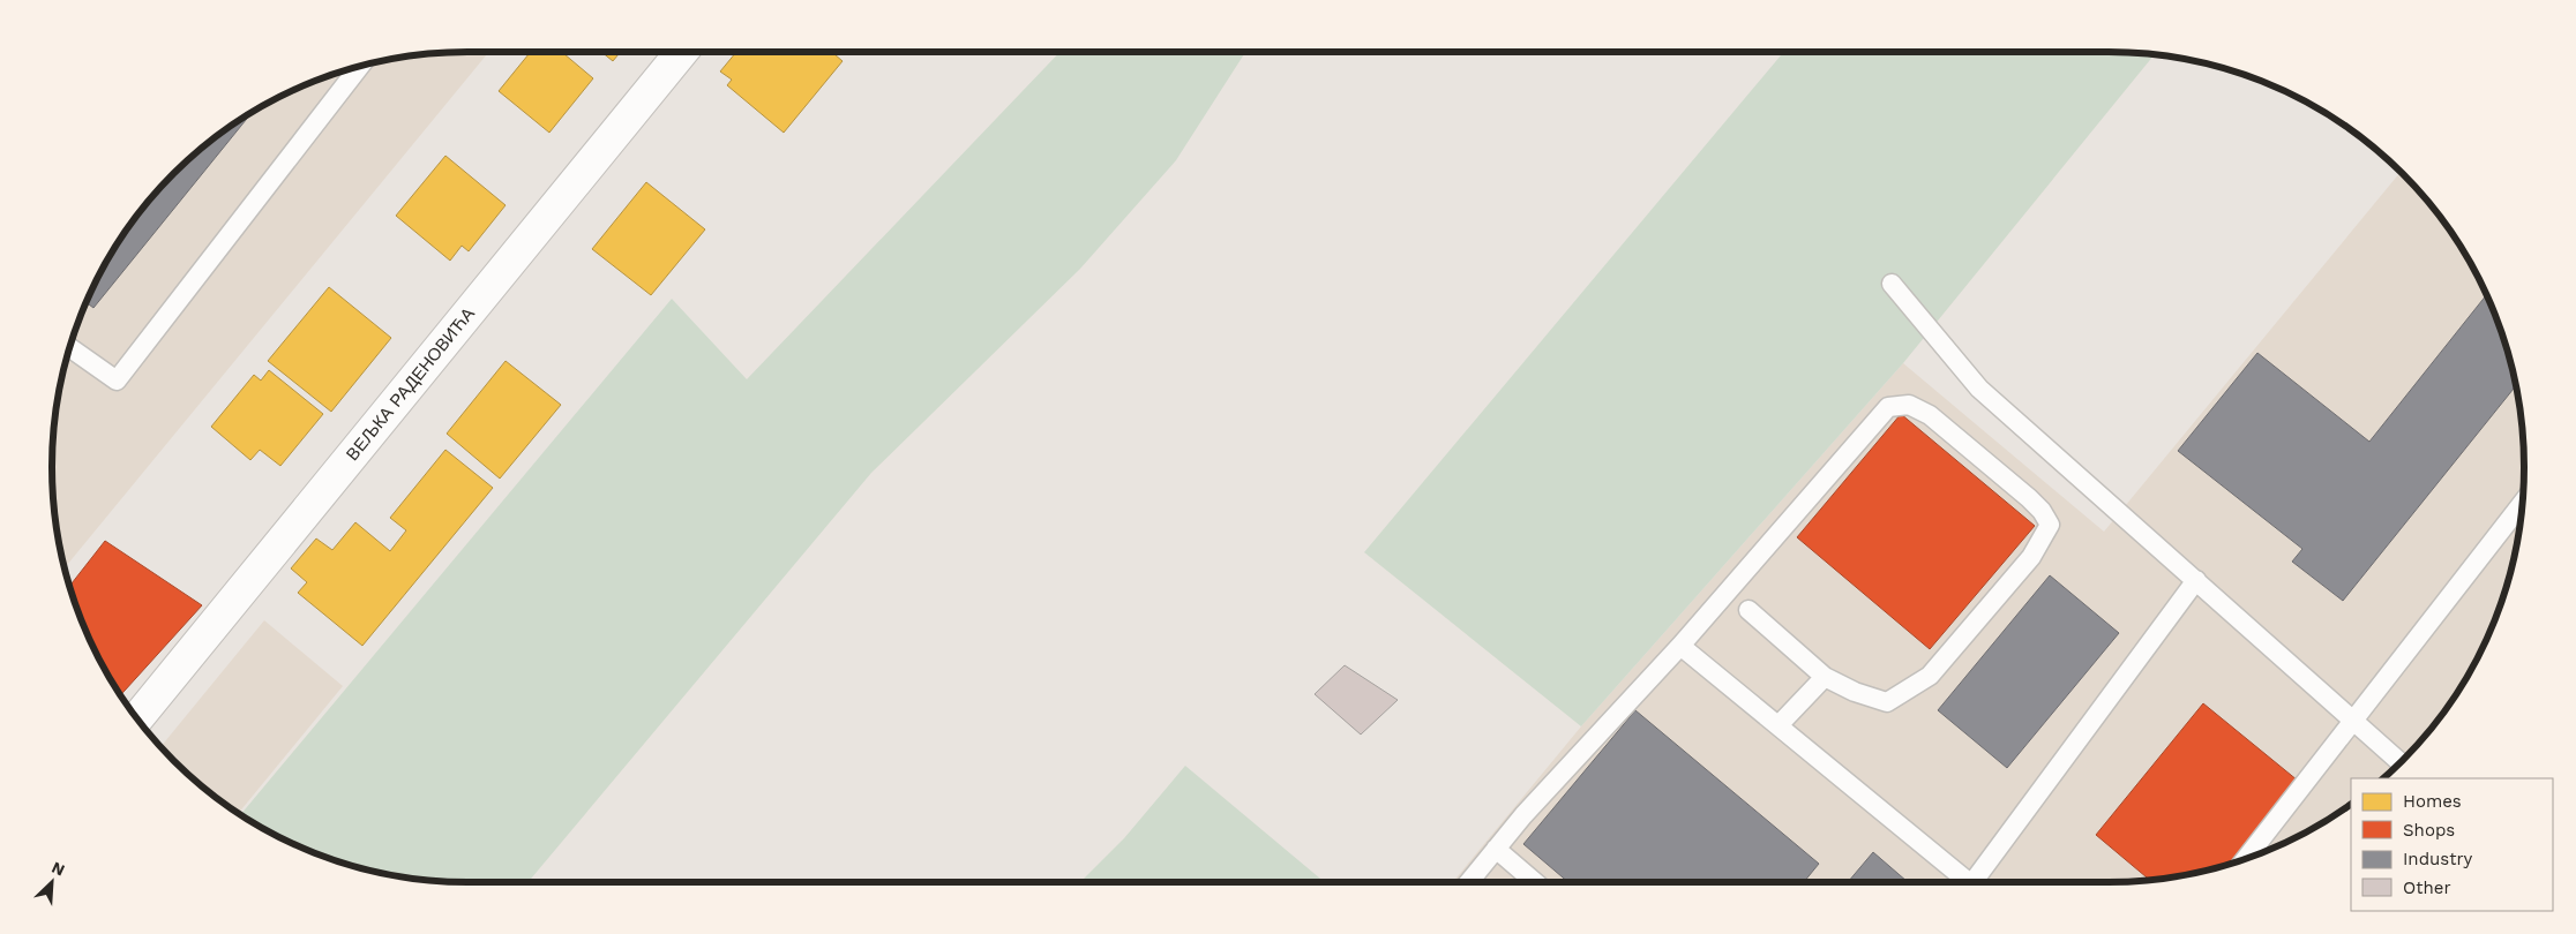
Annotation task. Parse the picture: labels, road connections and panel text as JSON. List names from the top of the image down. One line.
{"streets":{"street":["ВЕЉКА РАДЕНОВИЋА"]},"legend":["Homes","Shops","Industry","Other"],"north":"top right"}
